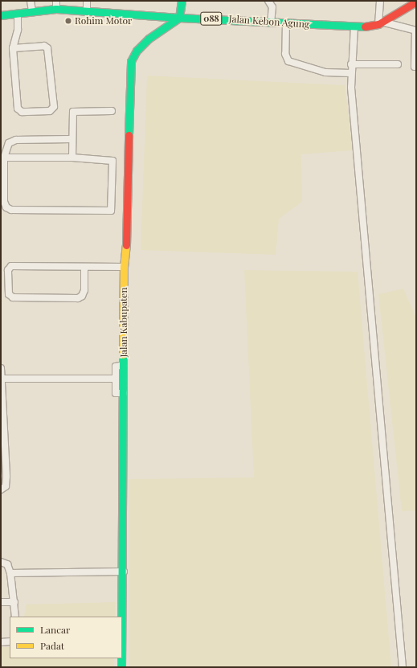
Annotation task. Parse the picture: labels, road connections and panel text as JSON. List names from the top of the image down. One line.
{"streets":{"main road":["088","Jalan Kebon Agung","Jalan Kabupaten"]},"crossings":[["Jalan Kebon Agung","Jalan Kabupaten"]],"places":["Rohim Motor"],"legend":["Lancar","Padat"]}
